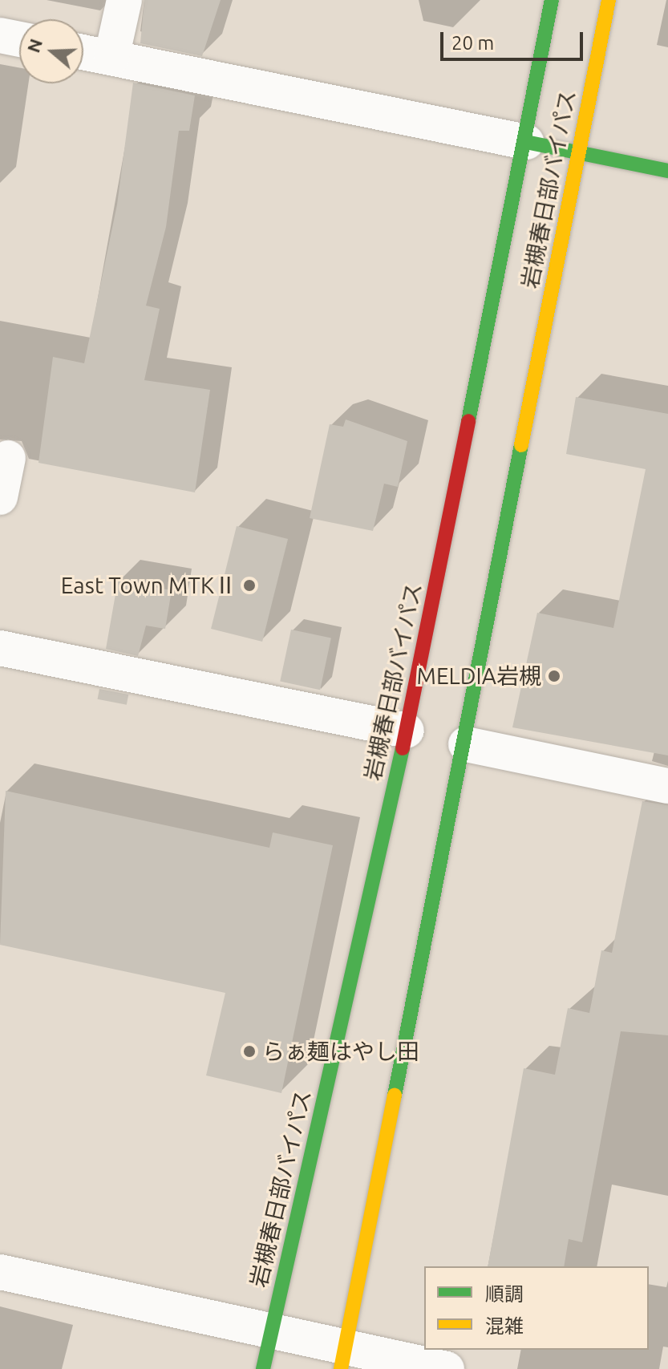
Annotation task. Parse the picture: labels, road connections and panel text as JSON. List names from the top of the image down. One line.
{"streets":{"main road":["岩槻春日部バイパス"]},"places":["East Town MTKⅡ","MELDIA岩槻","らぁ麺はやし田"],"legend":["順調","混雑"],"scale_bar":"20 m","north":"left"}
